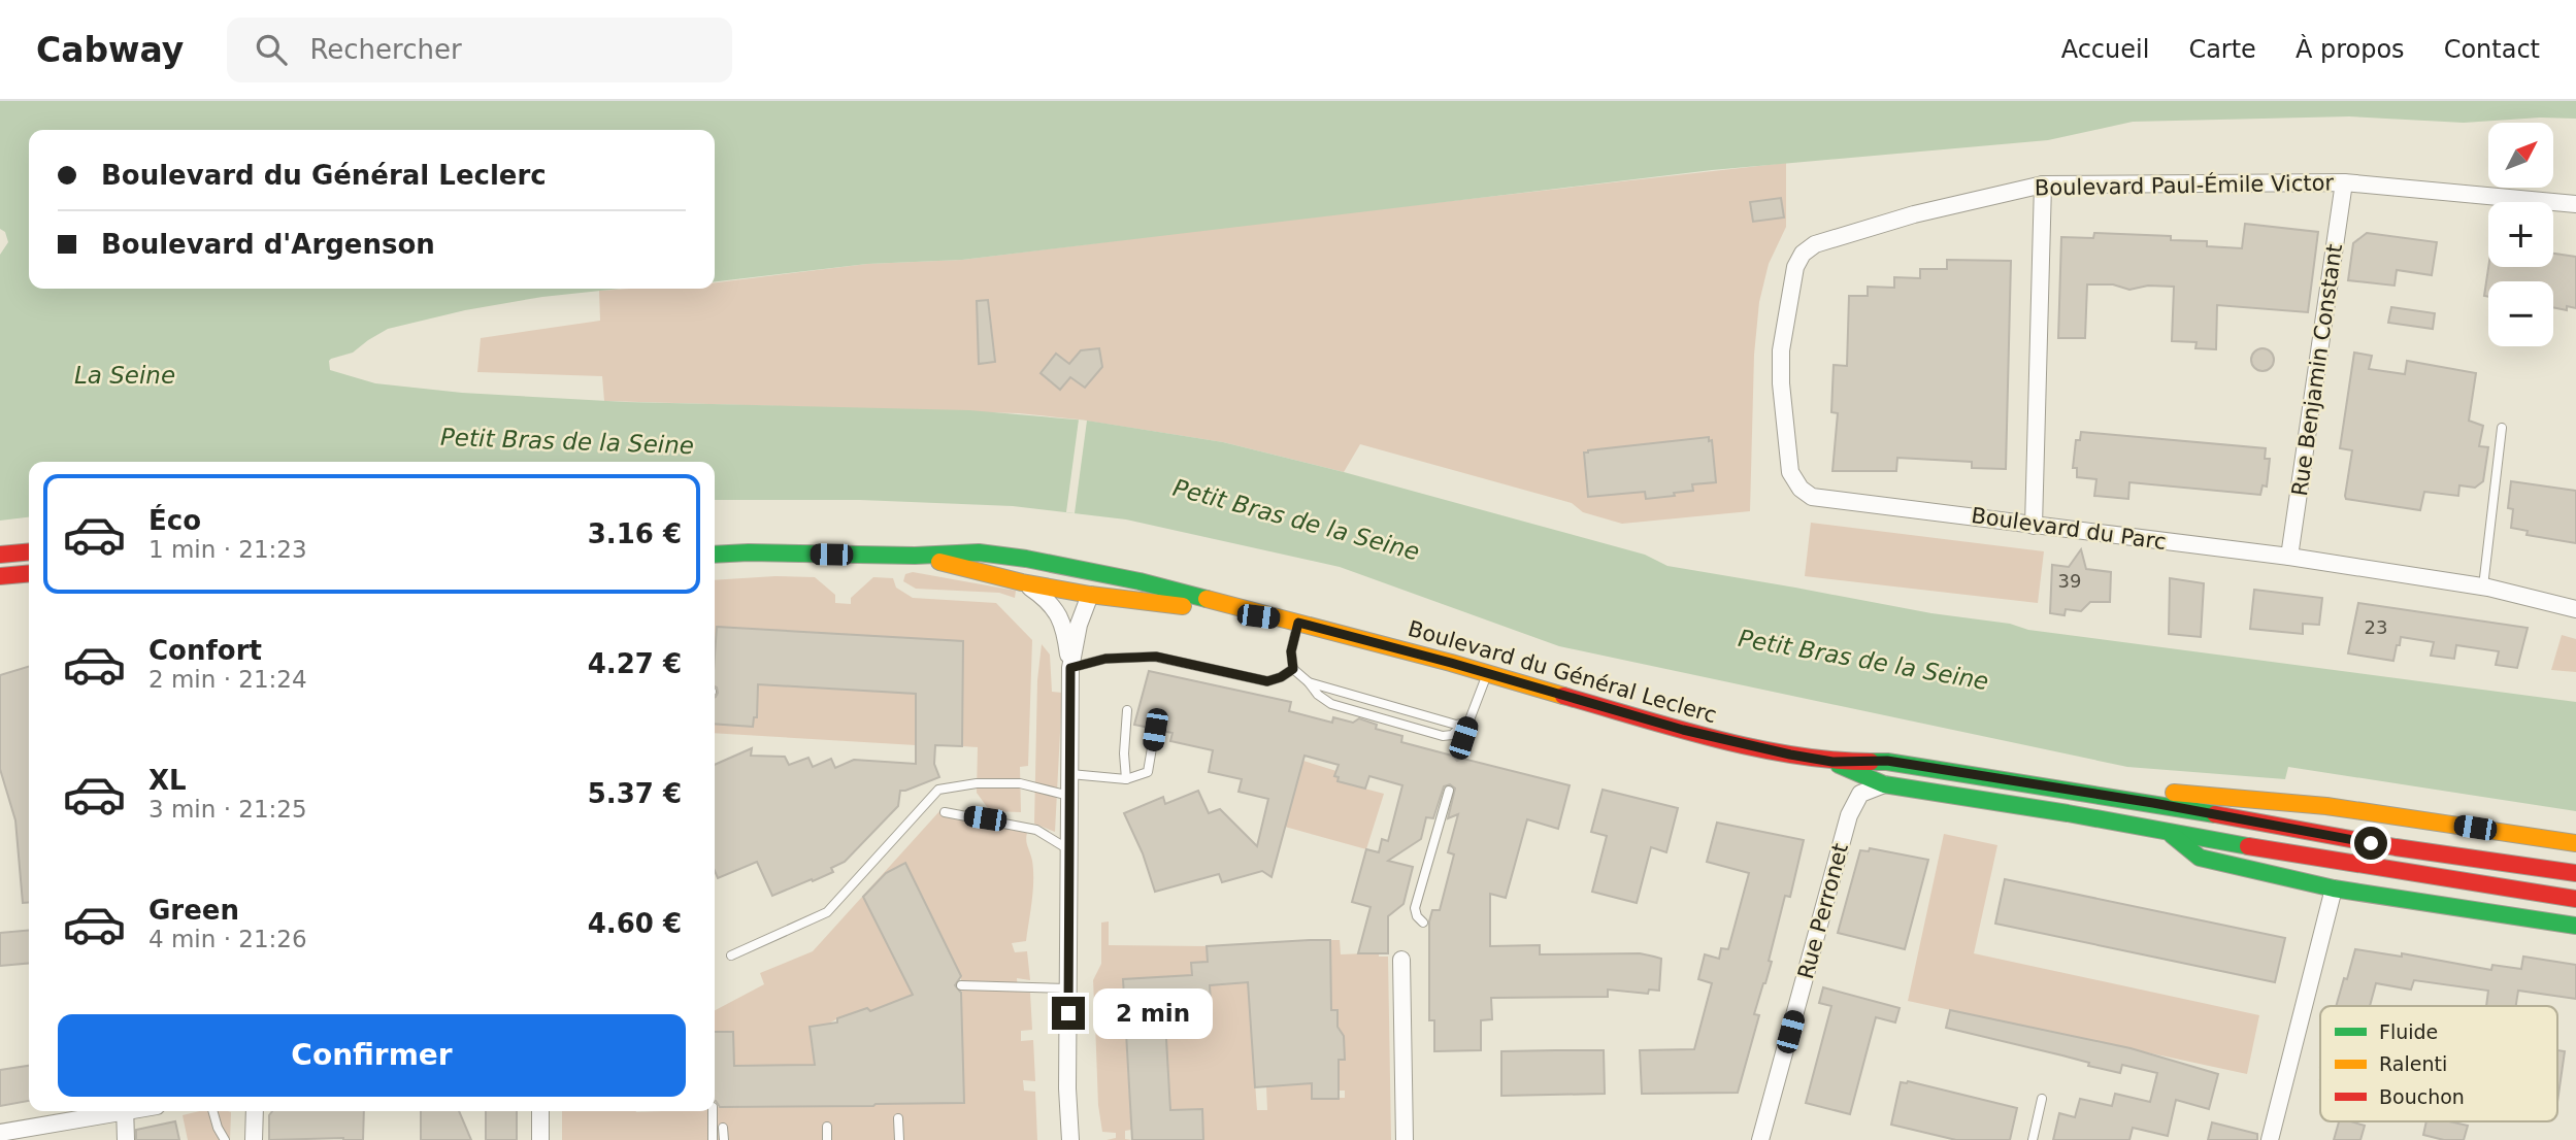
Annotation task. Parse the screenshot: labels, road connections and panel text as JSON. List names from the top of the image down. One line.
{"streets":{"main road":["Boulevard du Général Leclerc"],"street":["Boulevard Paul-Émile Victor","Rue Benjamin Constant","Boulevard du Parc","Rue Perronet"]},"crossings":[["Boulevard Paul-Émile Victor","Rue Benjamin Constant"],["Boulevard Paul-Émile Victor","Boulevard du Parc"],["Rue Benjamin Constant","Boulevard du Parc"],["Boulevard du Général Leclerc","Rue Perronet"]],"water":["La Seine","Petit Bras de la Seine"],"house_numbers":["39","23"],"legend":["Fluide","Ralenti","Bouchon"],"north":"top right","page":{"header":"Cabway","search":"Rechercher","nav":["Accueil","Carte","À propos","Contact"],"map_buttons":["+","−"],"banner":["Boulevard du Général Leclerc","Boulevard d'Argenson"],"list":[{"name":"Éco","note":"1 min · 21:23","value":"3.16 €"},{"name":"Confort","note":"2 min · 21:24","value":"4.27 €"},{"name":"XL","note":"3 min · 21:25","value":"5.37 €"},{"name":"Green","note":"4 min · 21:26","value":"4.60 €"}],"bubble":"2 min","buttons":"Confirmer"}}
